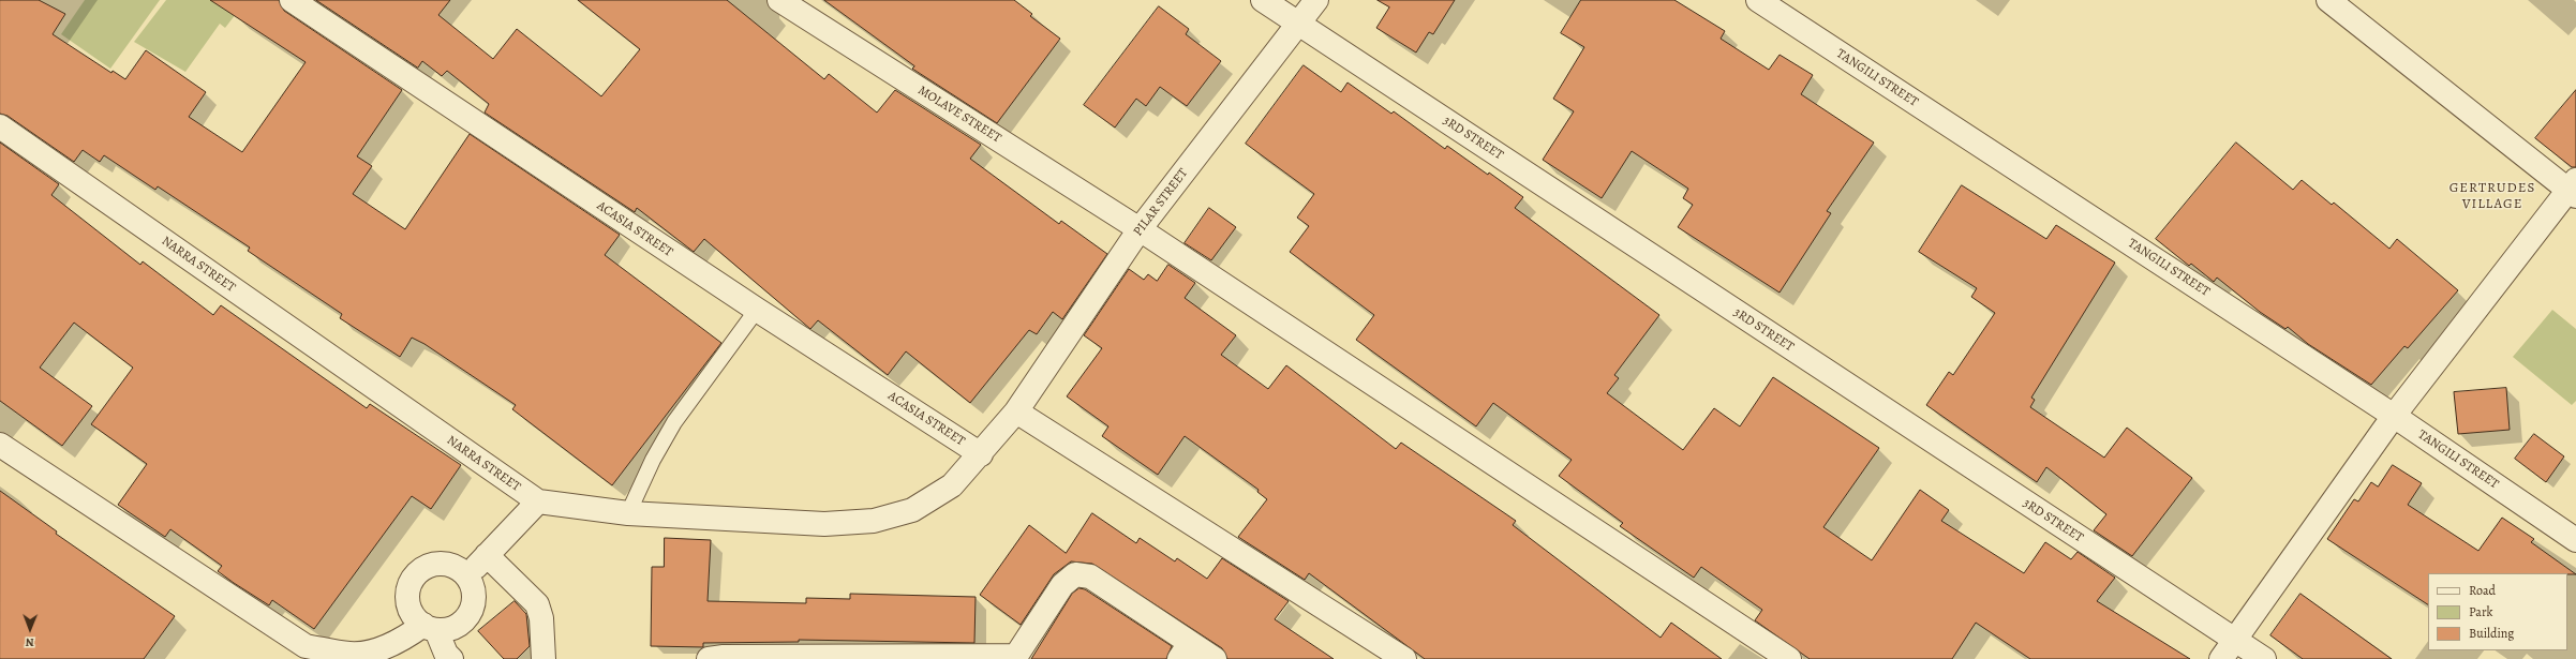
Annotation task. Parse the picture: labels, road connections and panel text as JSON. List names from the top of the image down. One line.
{"streets":{"street":["TANGILI STREET","MOLAVE STREET","3RD STREET","PILAR STREET","ACASIA STREET","NARRA STREET"]},"crossings":[["MOLAVE STREET","PILAR STREET"],["3RD STREET","PILAR STREET"],["PILAR STREET","NARRA STREET"],["ACASIA STREET","NARRA STREET"]],"districts":["GERTRUDES VILLAGE"],"legend":["Road","Park","Building"],"north":"bottom"}
